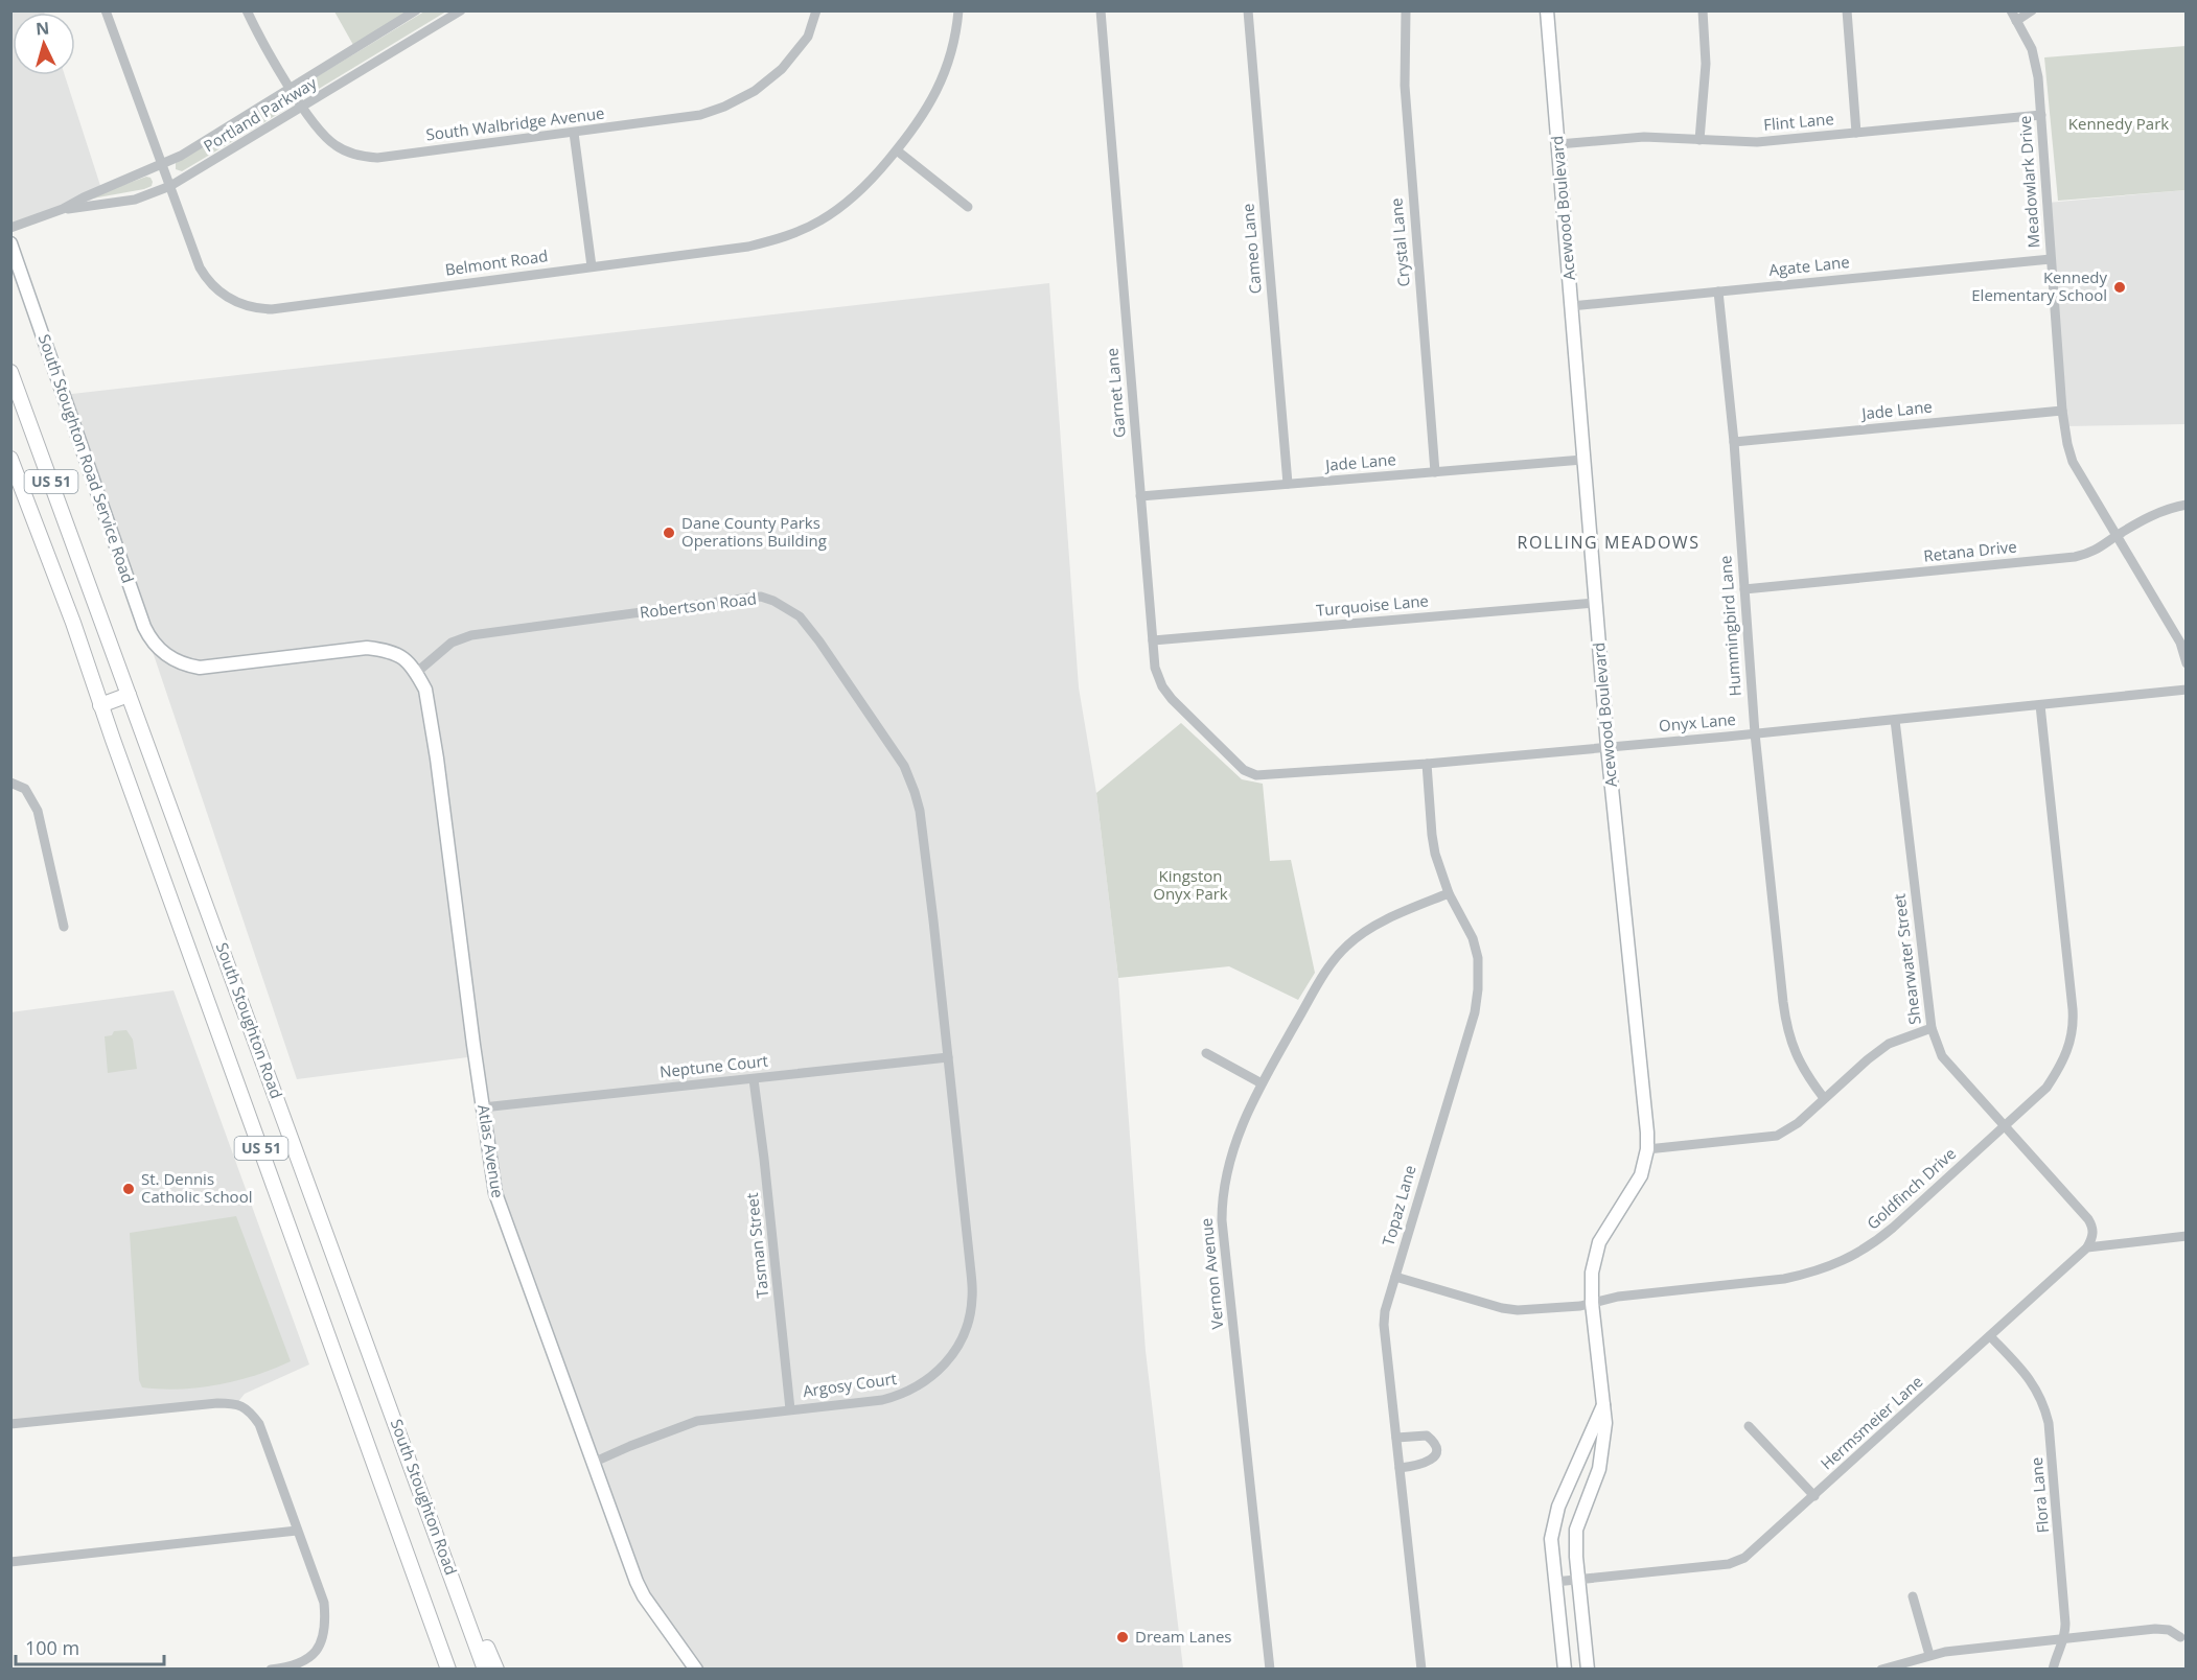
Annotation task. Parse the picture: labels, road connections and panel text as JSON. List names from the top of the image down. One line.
{"streets":{"main road":["US 51","South Stoughton Road"],"street":["Portland Parkway","Flint Lane","South Walbridge Avenue","Meadowlark Drive","Acewood Boulevard","Crystal Lane","Cameo Lane","Belmont Road","Agate Lane","Garnet Lane","Jade Lane","South Stoughton Road Service Road","Retana Drive","Robertson Road","Turquoise Lane","Hummingbird Lane","Onyx Lane","Shearwater Street","Neptune Court","Atlas Avenue","Goldfinch Drive","Topaz Lane","Tasman Street","Vernon Avenue","Argosy Court","Hermsmeier Lane","Flora Lane"]},"crossings":[["Portland Parkway","South Walbridge Avenue"],["Portland Parkway","Belmont Road"],["Flint Lane","Meadowlark Drive"],["Flint Lane","Acewood Boulevard"],["Meadowlark Drive","Agate Lane"],["Meadowlark Drive","Jade Lane"],["Meadowlark Drive","Retana Drive"],["Acewood Boulevard","Agate Lane"],["Acewood Boulevard","Jade Lane"],["Acewood Boulevard","Turquoise Lane"],["Acewood Boulevard","Onyx Lane"],["Acewood Boulevard","Goldfinch Drive"],["Acewood Boulevard","Hermsmeier Lane"],["Crystal Lane","Jade Lane"],["Cameo Lane","Jade Lane"],["Agate Lane","Hummingbird Lane"],["Garnet Lane","Jade Lane"],["Garnet Lane","Turquoise Lane"],["Garnet Lane","Onyx Lane"],["Jade Lane","Hummingbird Lane"],["South Stoughton Road Service Road","Robertson Road"],["South Stoughton Road Service Road","Atlas Avenue"],["Retana Drive","Hummingbird Lane"],["Robertson Road","Neptune Court"],["Robertson Road","Atlas Avenue"],["Robertson Road","Argosy Court"],["Hummingbird Lane","Onyx Lane"],["Onyx Lane","Shearwater Street"],["Onyx Lane","Goldfinch Drive"],["Onyx Lane","Topaz Lane"],["Shearwater Street","Goldfinch Drive"],["Shearwater Street","Hermsmeier Lane"],["Neptune Court","Atlas Avenue"],["Neptune Court","Tasman Street"],["Neptune Court","Argosy Court"],["Atlas Avenue","Argosy Court"],["Goldfinch Drive","Topaz Lane"],["Topaz Lane","Vernon Avenue"],["Tasman Street","Argosy Court"],["Hermsmeier Lane","Flora Lane"]],"districts":["ROLLING MEADOWS"],"parks":["Kennedy Park","Kingston Onyx Park"],"places":["Kennedy Elementary School","Dane County Parks Operations Building","St. Dennis Catholic School","Dream Lanes"],"scale_bar":"100 m","north":"top"}
